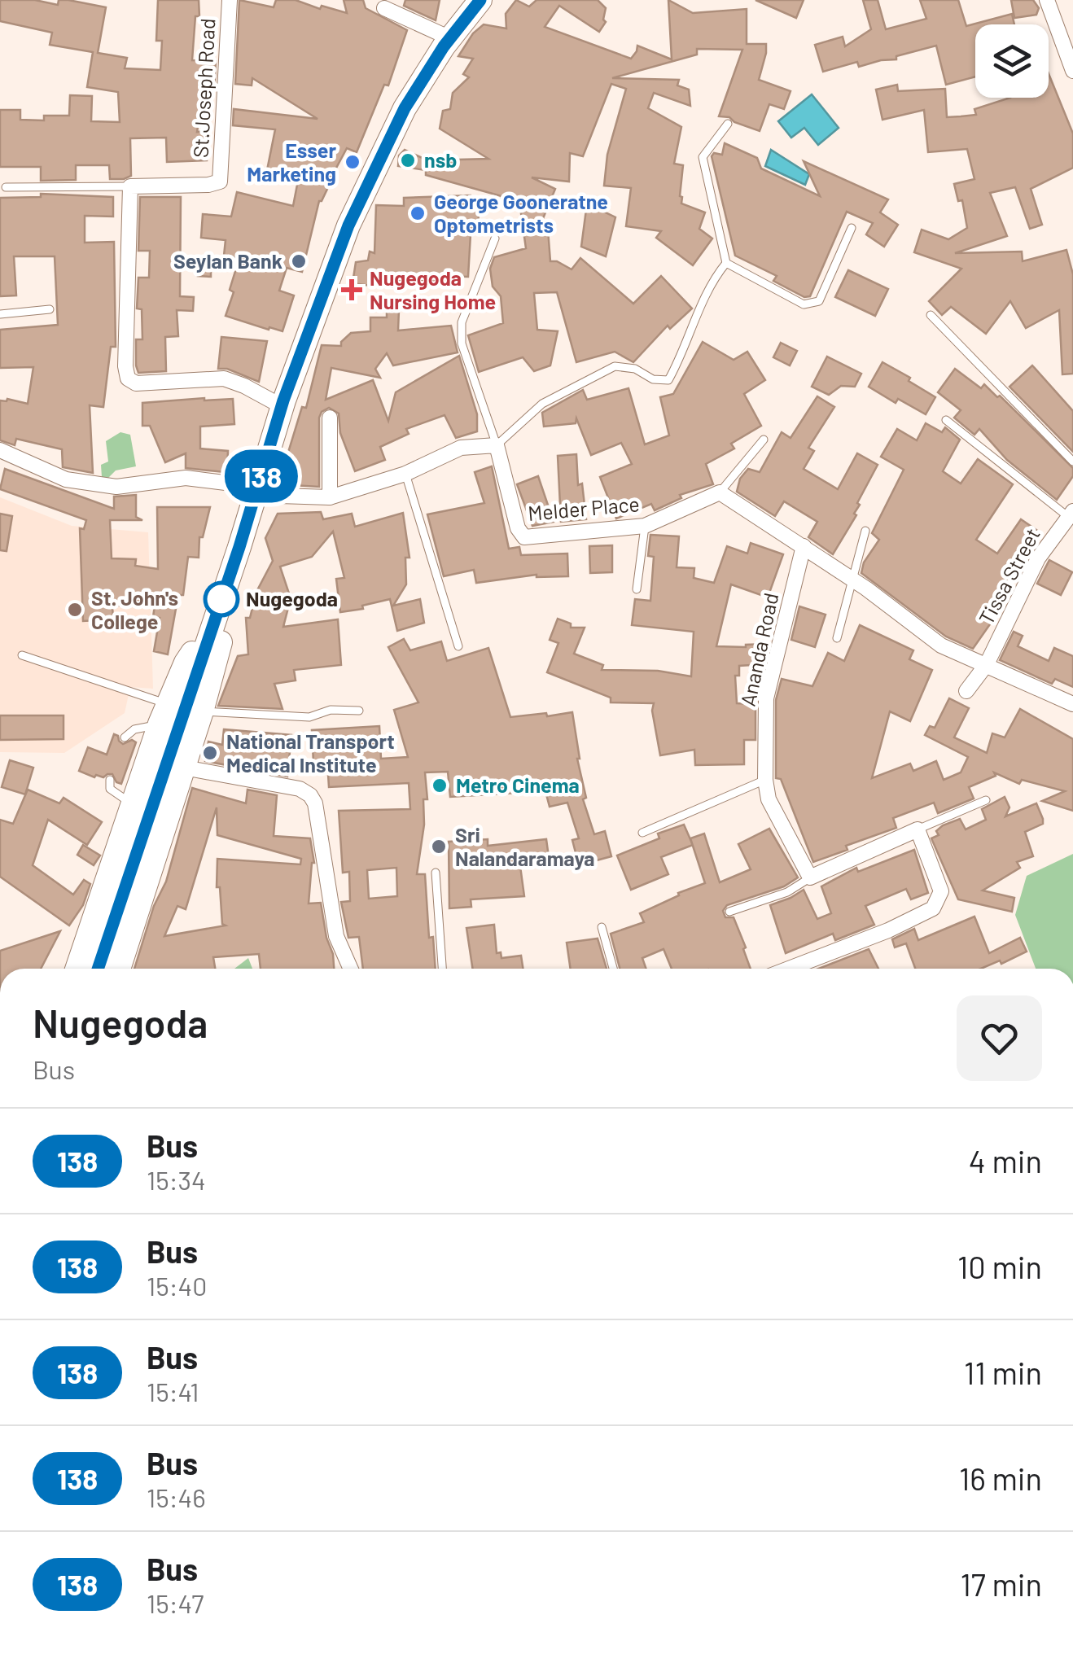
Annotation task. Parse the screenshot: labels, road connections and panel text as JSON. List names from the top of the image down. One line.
{"streets":{"street":["St.Joseph Road","Melder Place","Tissa Street","Ananda Road"]},"places":{"other":["nsb","Esser Marketing","George Gooneratne Optometrists","Seylan Bank","Nugegoda","St. John's College","National Transport Medical Institute","Metro Cinema","Sri Nalandaramaya"],"health":["Nugegoda Nursing Home"]},"lines":["bus line 138"],"page":{"on_map":"138","heading":["Nugegoda","Bus"],"list":[{"mark":"138","name":"Bus","note":"15:34","value":"4 min"},{"mark":"138","name":"Bus","note":"15:40","value":"10 min"},{"mark":"138","name":"Bus","note":"15:41","value":"11 min"},{"mark":"138","name":"Bus","note":"15:46","value":"16 min"},{"mark":"138","name":"Bus","note":"15:47","value":"17 min"}]}}
